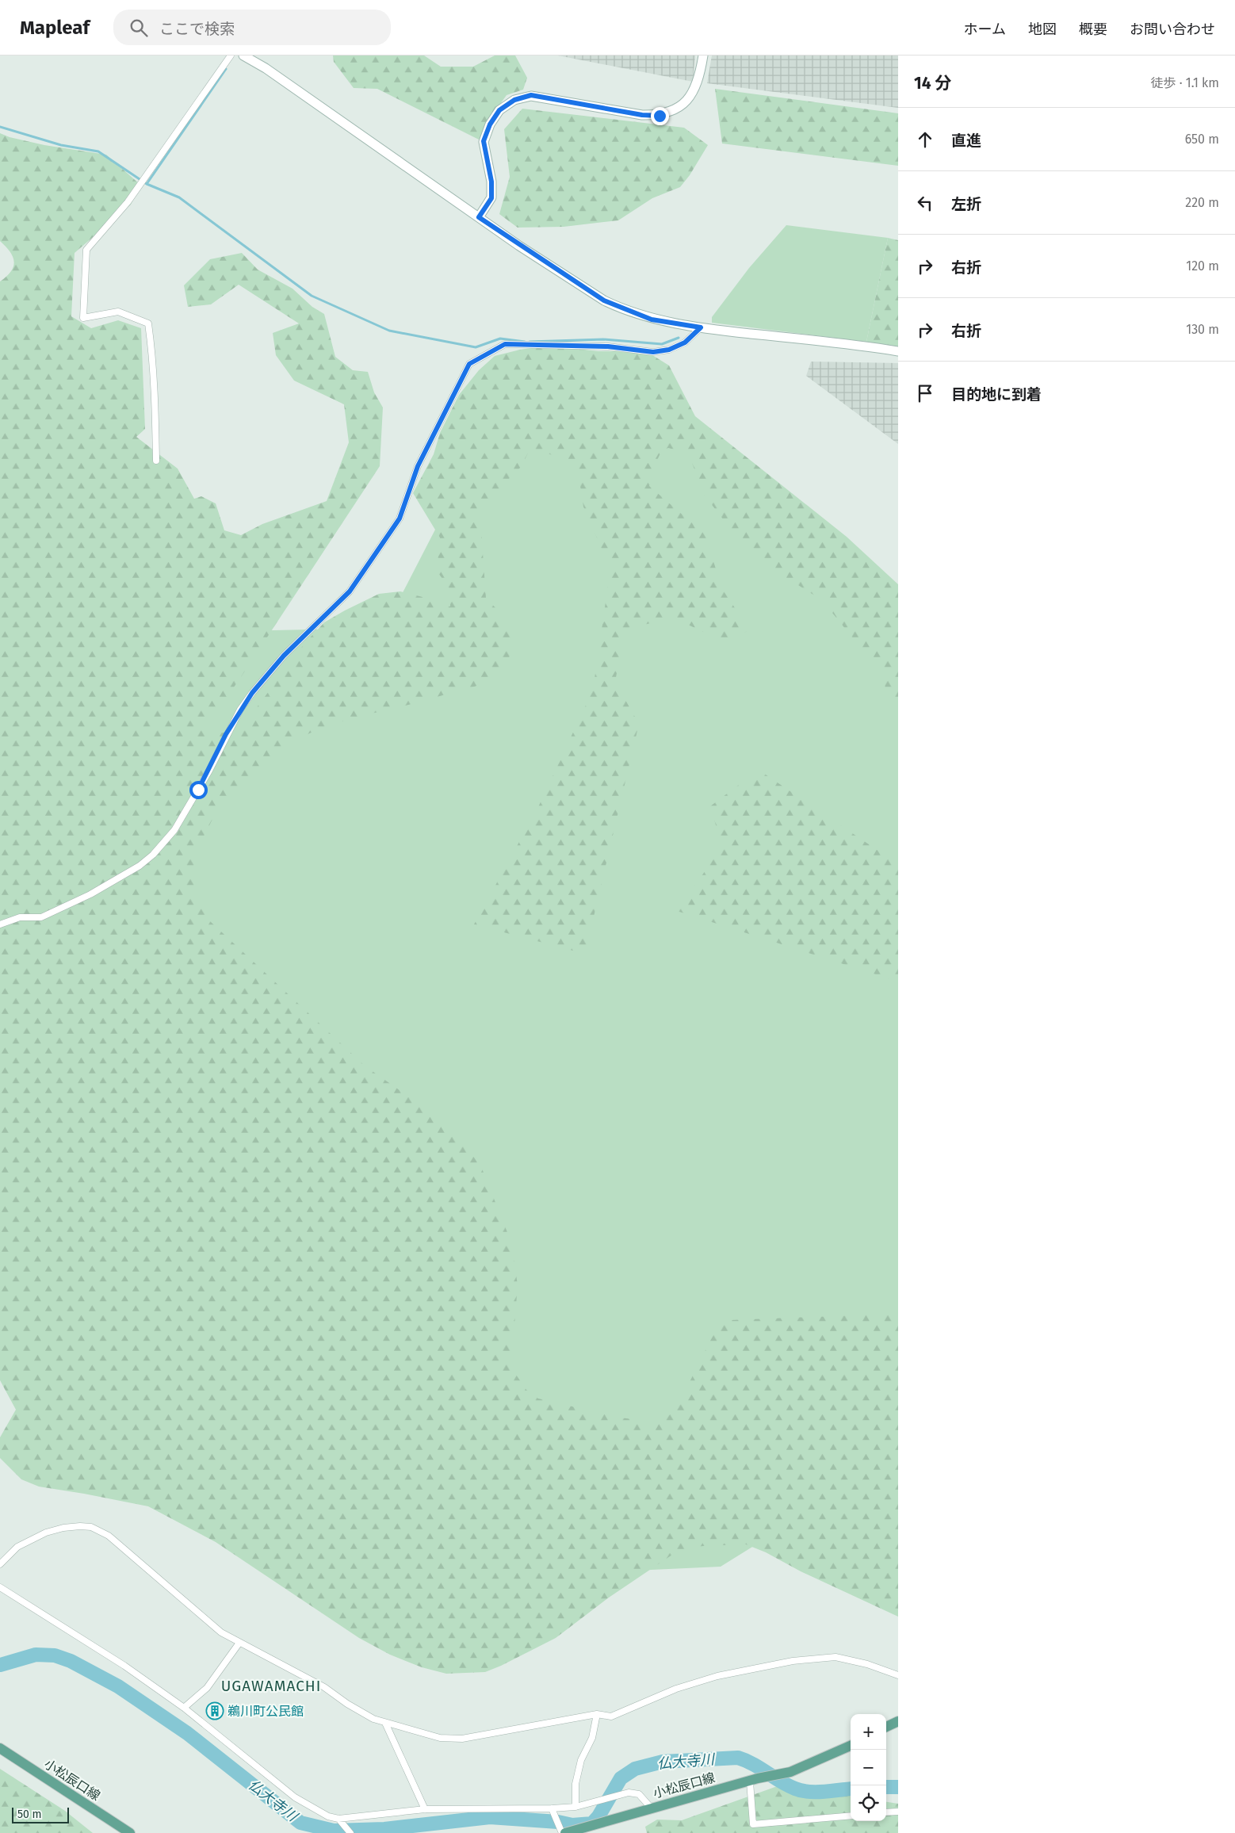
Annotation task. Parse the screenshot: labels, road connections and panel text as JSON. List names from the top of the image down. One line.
{"streets":{"main road":["小松辰口線"]},"districts":["UGAWAMACHI"],"water":["仏大寺川"],"places":{"building":["鵜川町公民館"]},"scale_bar":"50 m","page":{"header":"Mapleaf","search":"ここで検索","nav":["ホーム","地図","概要","お問い合わせ"],"heading":["14 分","徒歩 · 1.1 km"],"list":[["直進","650 m"],["左折","220 m"],["右折","120 m"],["右折","130 m"],"目的地に到着"],"map_buttons":["+","−"],"scale":"50 m"}}
